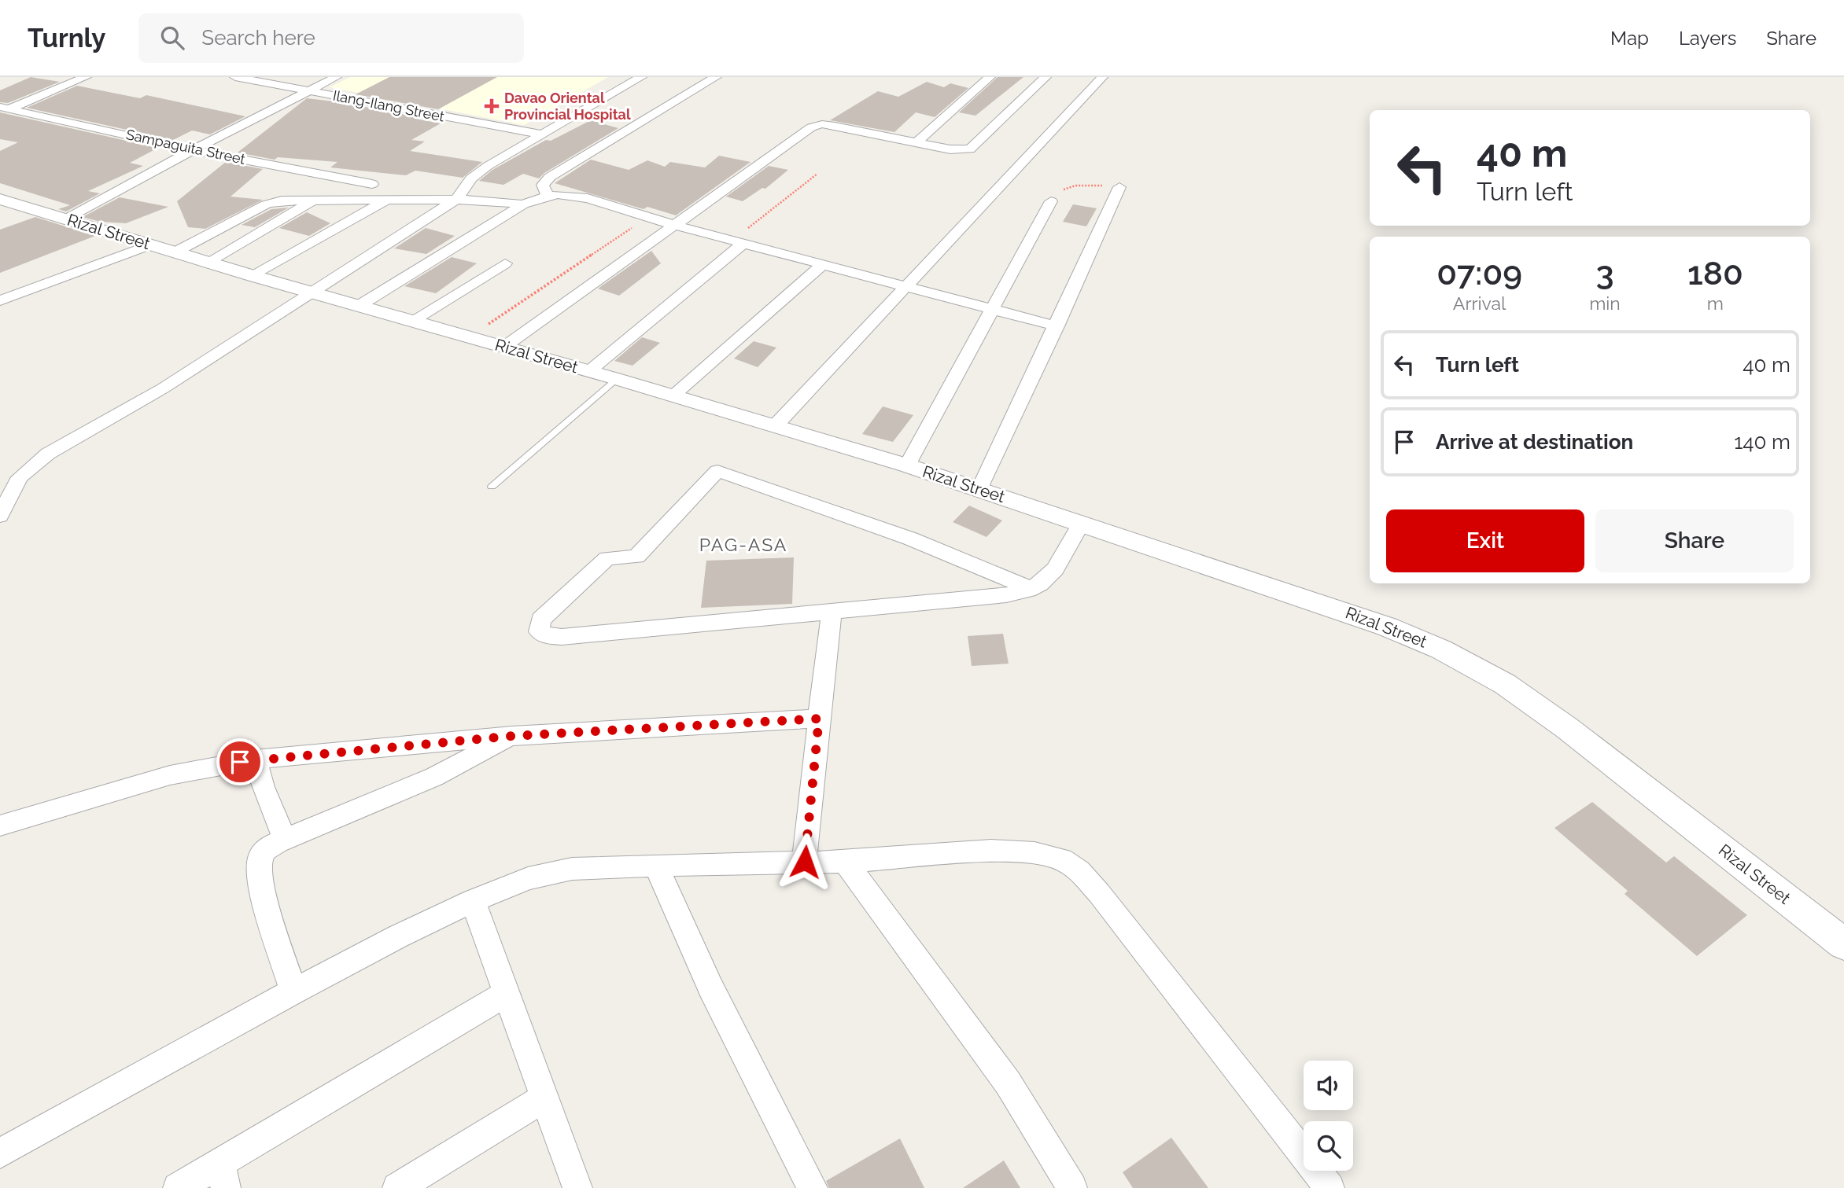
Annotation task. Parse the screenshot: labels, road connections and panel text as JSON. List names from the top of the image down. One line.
{"streets":{"street":["Ilang-Ilang Street","Sampaguita Street","Rizal Street"]},"districts":["PAG-ASA"],"places":{"health":["Davao Oriental Provincial Hospital"]},"page":{"header":"Turnly","search":"Search here","nav":["Map","Layers","Share"],"turn":["40 m","Turn left"],"eta":["07:09","Arrival","3","min","180","m"],"list":[{"name":"Turn left","value":"40 m"},{"name":"Arrive at destination","value":"140 m"}],"buttons":["Exit","Share"]}}
